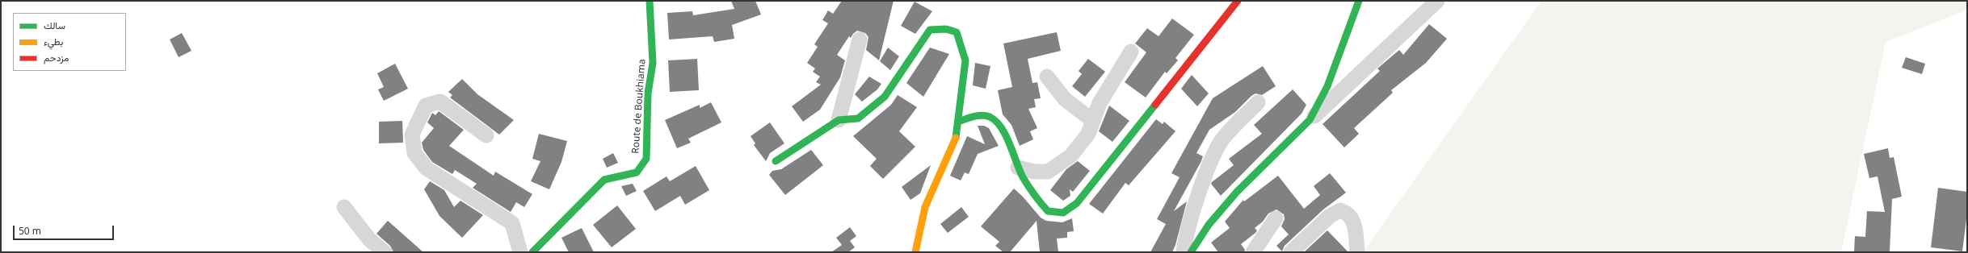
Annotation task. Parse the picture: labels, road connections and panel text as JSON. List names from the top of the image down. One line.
{"streets":{"street":["Route de Boukhiama"]},"legend":["سالك","بطيء","مزدحم"],"scale_bar":"50 m"}
